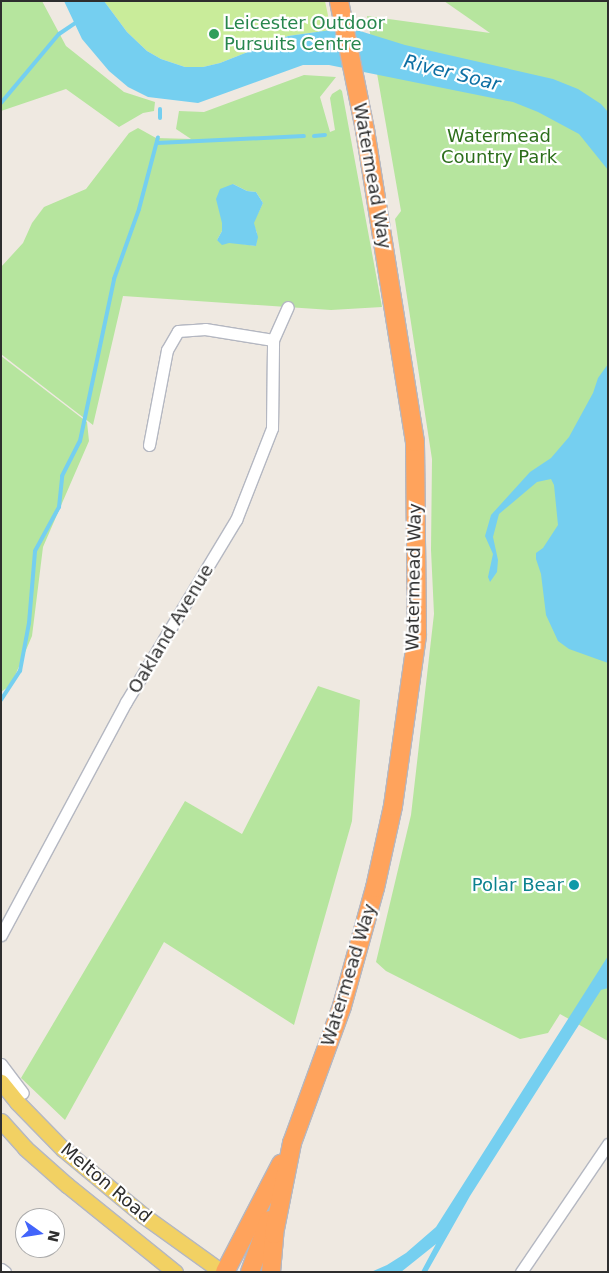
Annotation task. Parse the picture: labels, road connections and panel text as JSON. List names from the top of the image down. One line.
{"streets":{"highway":["Watermead Way"],"main road":["Melton Road"],"street":["Oakland Avenue"]},"crossings":[["Watermead Way","Melton Road"]],"water":["River Soar"],"parks":["Watermead Country Park"],"places":["Leicester Outdoor Pursuits Centre","Polar Bear"],"north":"right"}
